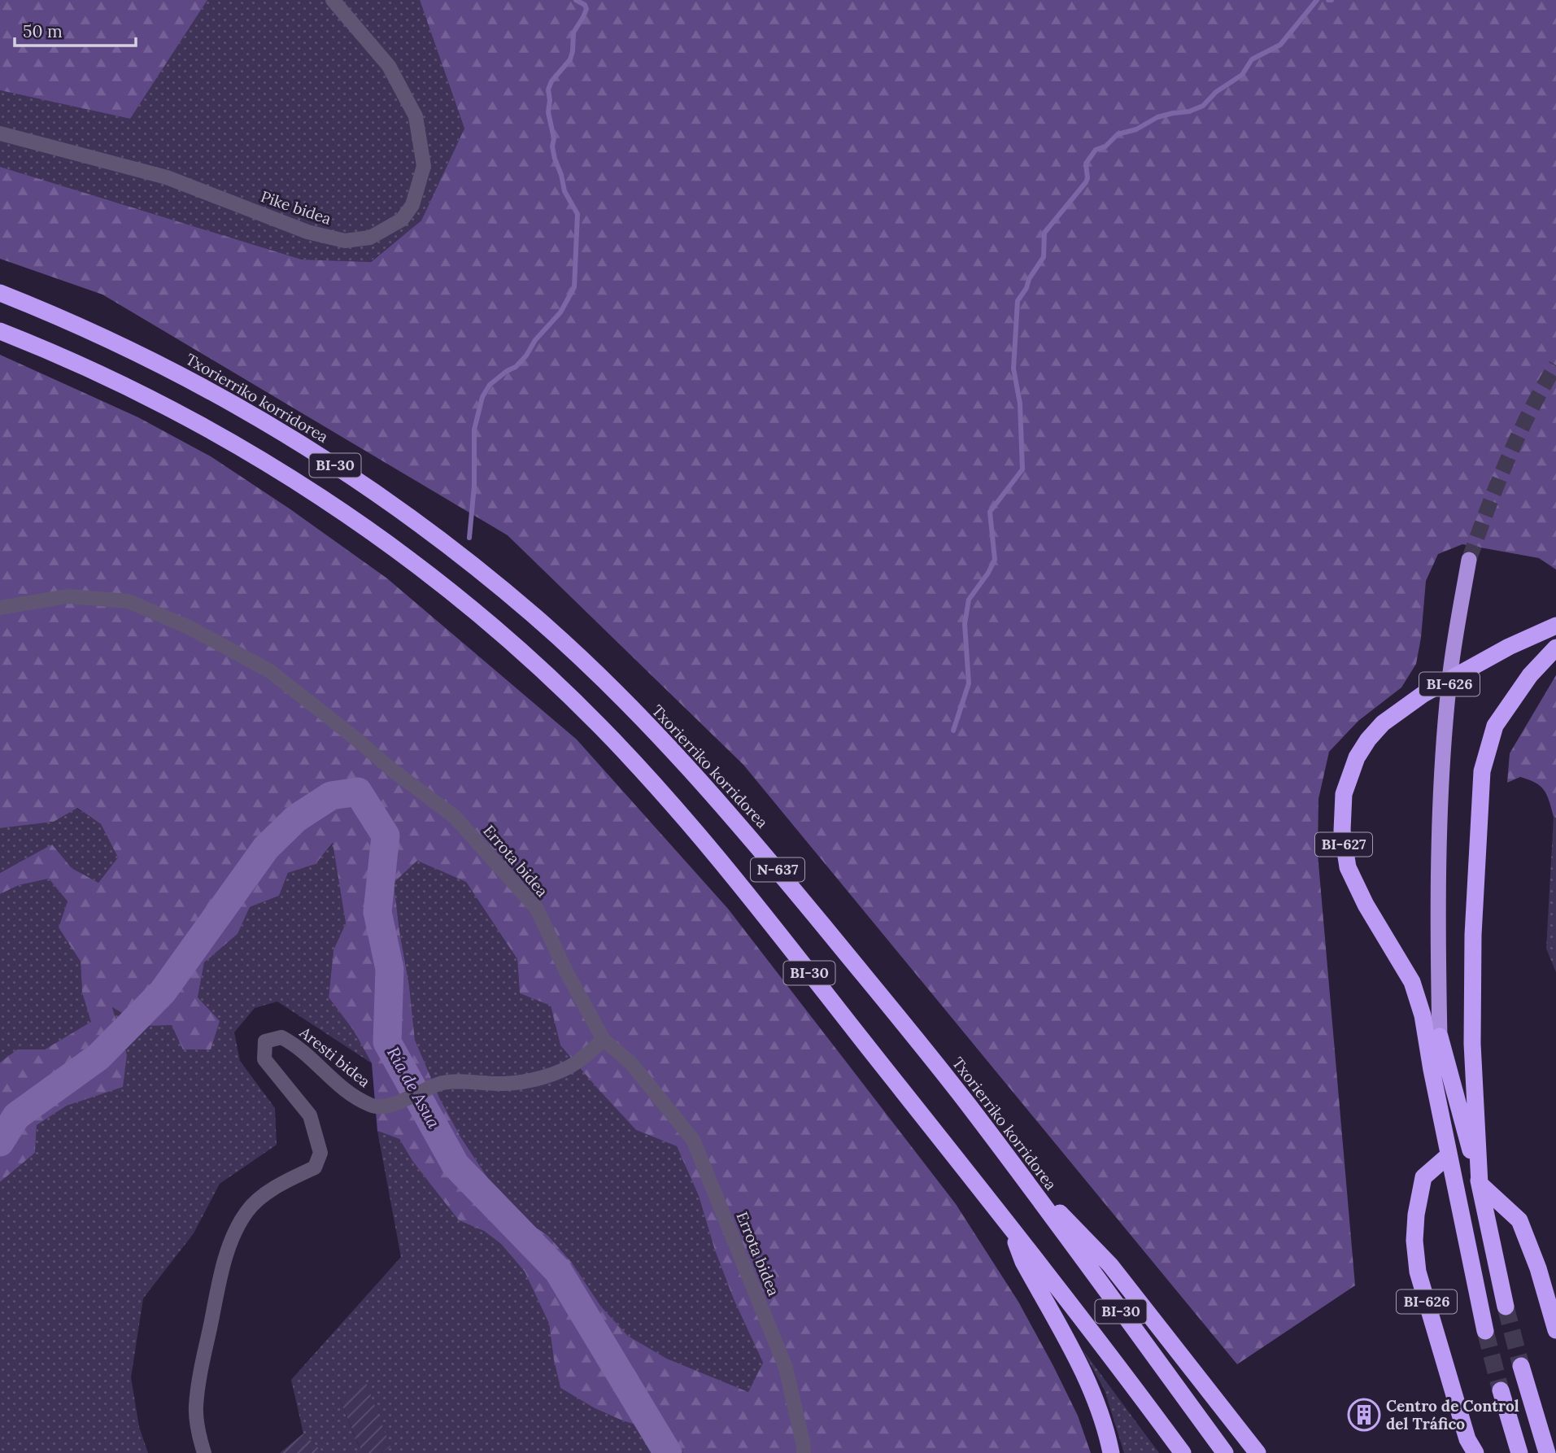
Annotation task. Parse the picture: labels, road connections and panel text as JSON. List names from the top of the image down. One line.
{"streets":{"highway":["Txorierriko korridorea","BI-30","BI-626","BI-627","N-637"],"street":["Pike bidea","Errota bidea","Aresti bidea"]},"crossings":[["BI-626","BI-627"],["Errota bidea","Aresti bidea"]],"water":["Ría de Asua"],"places":{"building":["Centro de Control del Tráfico"]},"scale_bar":"50 m"}
